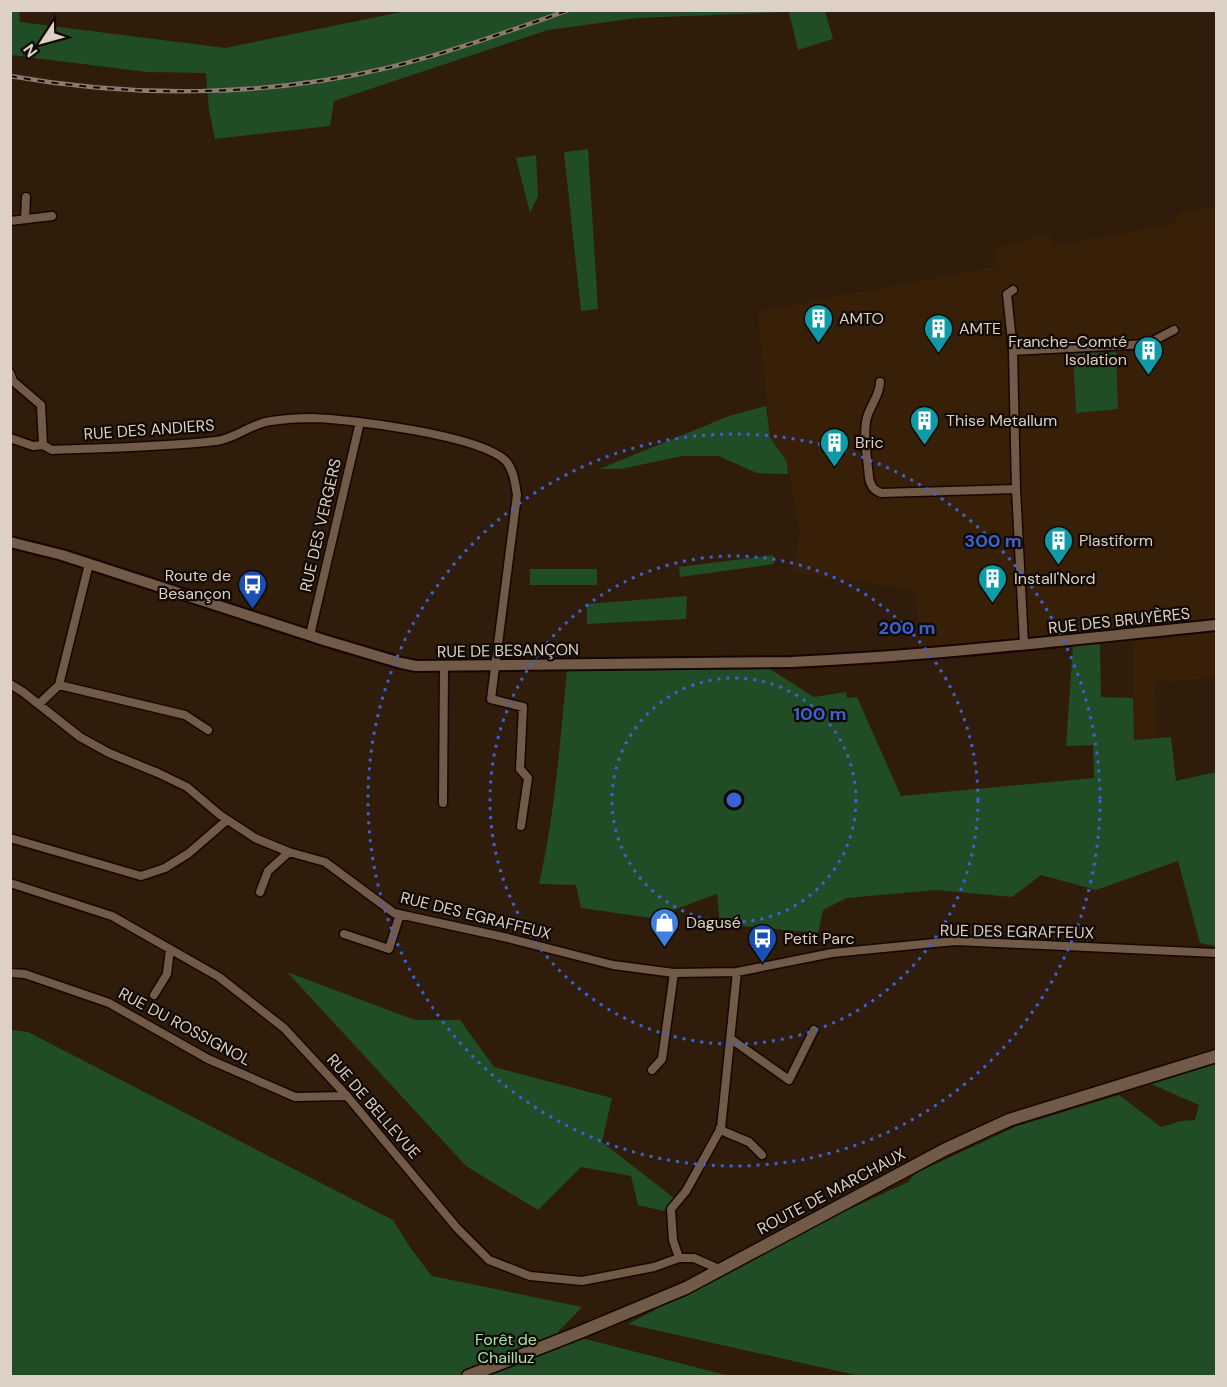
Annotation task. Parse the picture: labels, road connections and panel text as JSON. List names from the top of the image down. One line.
{"streets":{"main road":["ROUTE DE MARCHAUX"],"street":["RUE DES ANDIERS","RUE DES VERGERS","RUE DES BRUYÈRES","RUE DE BESANÇON","RUE DES EGRAFFEUX","RUE DU ROSSIGNOL","RUE DE BELLEVUE"]},"crossings":[["RUE DES ANDIERS","RUE DES VERGERS"],["RUE DES ANDIERS","RUE DE BESANÇON"],["RUE DES VERGERS","RUE DE BESANÇON"],["RUE DES BRUYÈRES","RUE DE BESANÇON"],["RUE DU ROSSIGNOL","RUE DE BELLEVUE"]],"parks":["Forêt de Chailluz"],"places":{"building":["AMTO","AMTE","Franche-Comté Isolation","Thise Metallum","Bric","Plastiform","Install'Nord"],"bus stop":["Route de Besançon","Petit Parc"],"shop":["Dagusé"]},"north":"bottom left","rings":["300 m","200 m","100 m"]}
